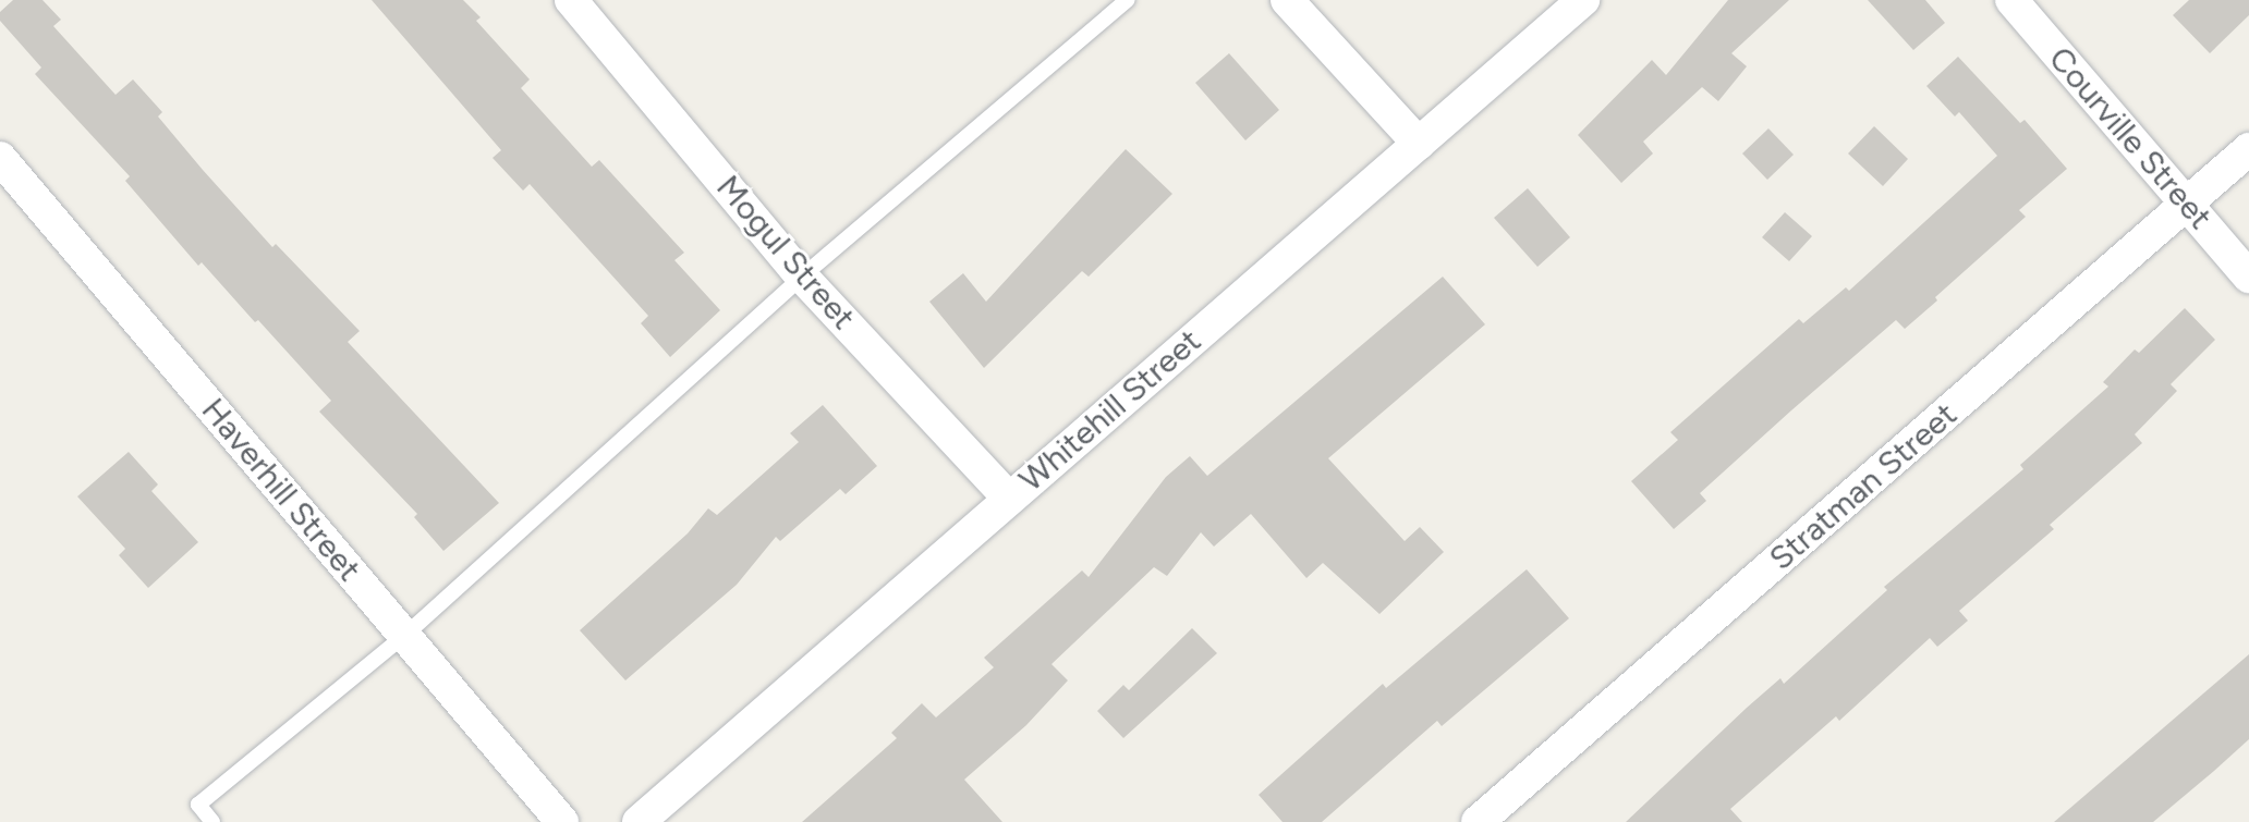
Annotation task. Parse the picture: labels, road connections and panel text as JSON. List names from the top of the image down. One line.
{"streets":{"street":["Courville Street","Mogul Street","Whitehill Street","Stratman Street","Haverhill Street"]},"crossings":[["Courville Street","Stratman Street"],["Mogul Street","Whitehill Street"]]}
